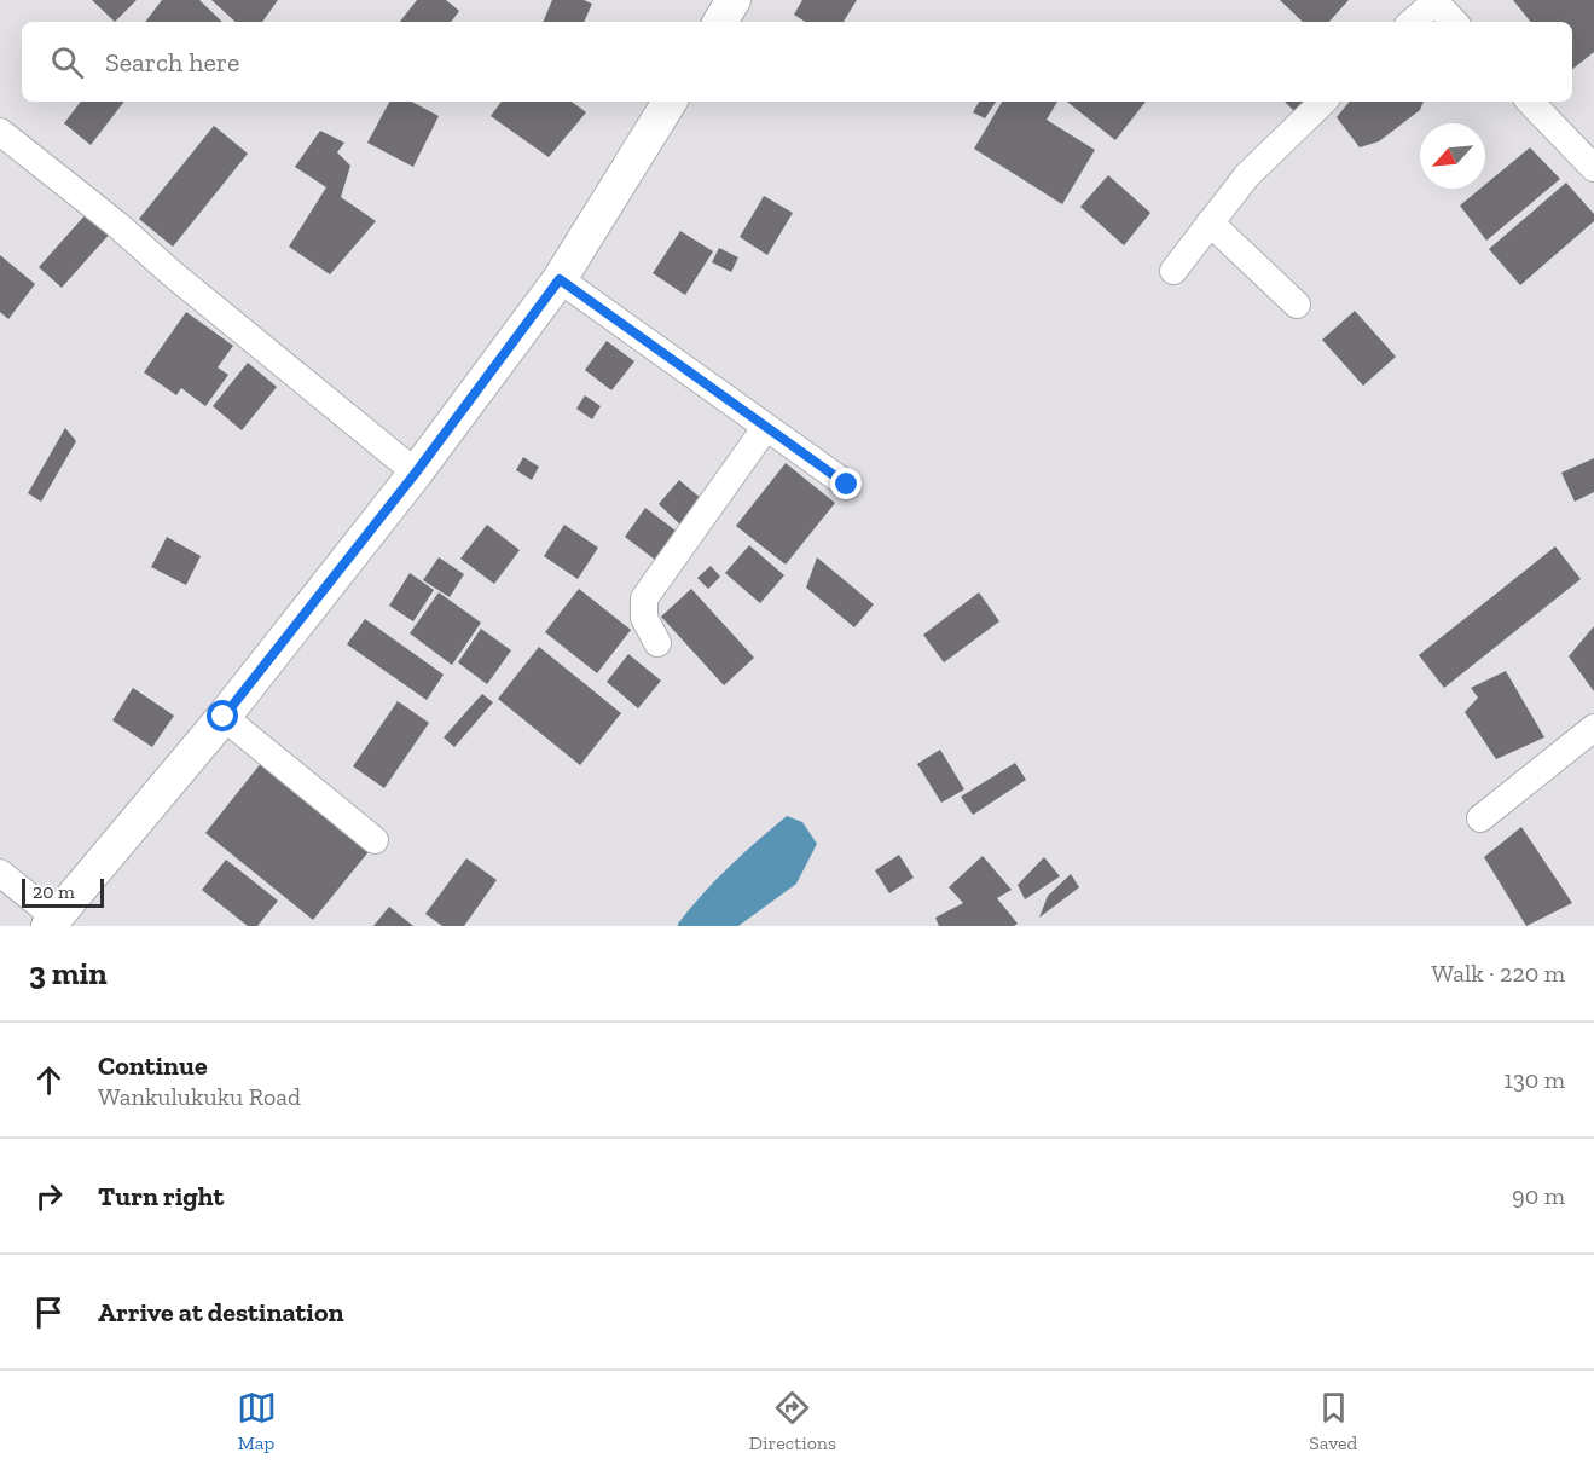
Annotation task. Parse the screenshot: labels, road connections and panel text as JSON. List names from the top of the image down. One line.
{"scale_bar":"20 m","north":"bottom left","page":{"search":"Search here","scale":"20 m","heading":["3 min","Walk · 220 m"],"list":[["Continue","Wankulukuku Road","130 m"],["Turn right","90 m"],"Arrive at destination"],"nav":["Map","Directions","Saved"]}}
